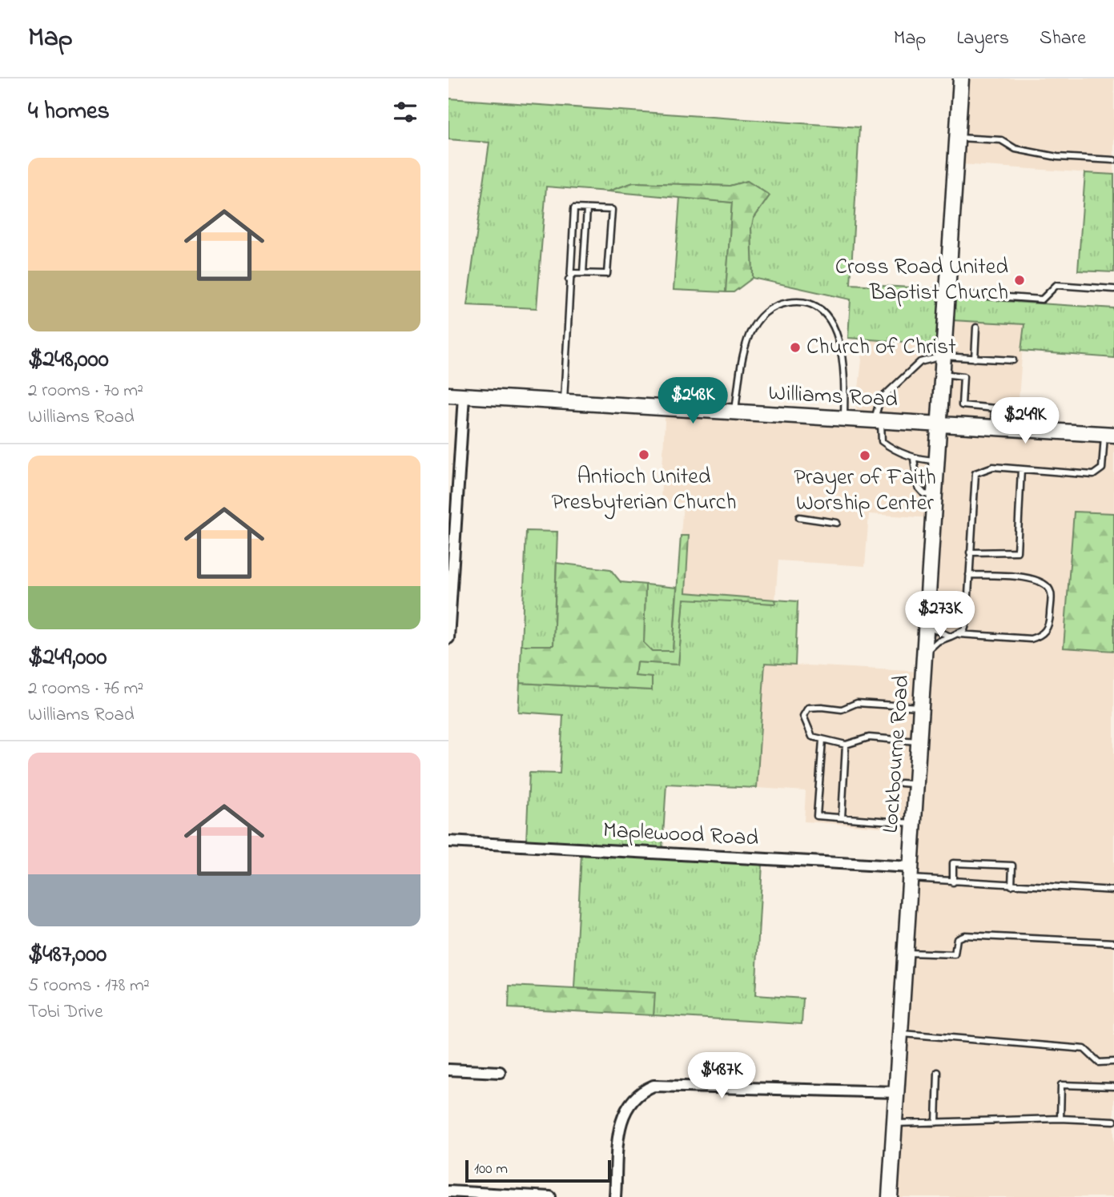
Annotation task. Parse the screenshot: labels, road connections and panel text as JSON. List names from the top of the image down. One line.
{"streets":{"street":["Williams Road","Lockbourne Road","Maplewood Road"]},"crossings":[["Williams Road","Lockbourne Road"],["Lockbourne Road","Maplewood Road"]],"places":["Cross Road United Baptist Church","Church of Christ","Antioch United Presbyterian Church","Prayer of Faith Worship Center"],"scale_bar":"100 m","page":{"header":"Map","nav":["Map","Layers","Share"],"heading":"4 homes","list":[{"name":"$248,000","note":"2 rooms · 70 m² · Williams Road"},{"name":"$249,000","note":"2 rooms · 76 m² · Williams Road"},{"name":"$487,000","note":"5 rooms · 178 m² · Tobi Drive"}],"price":["$248K","$249K","$273K","$487K"],"scale":"100 m"}}
